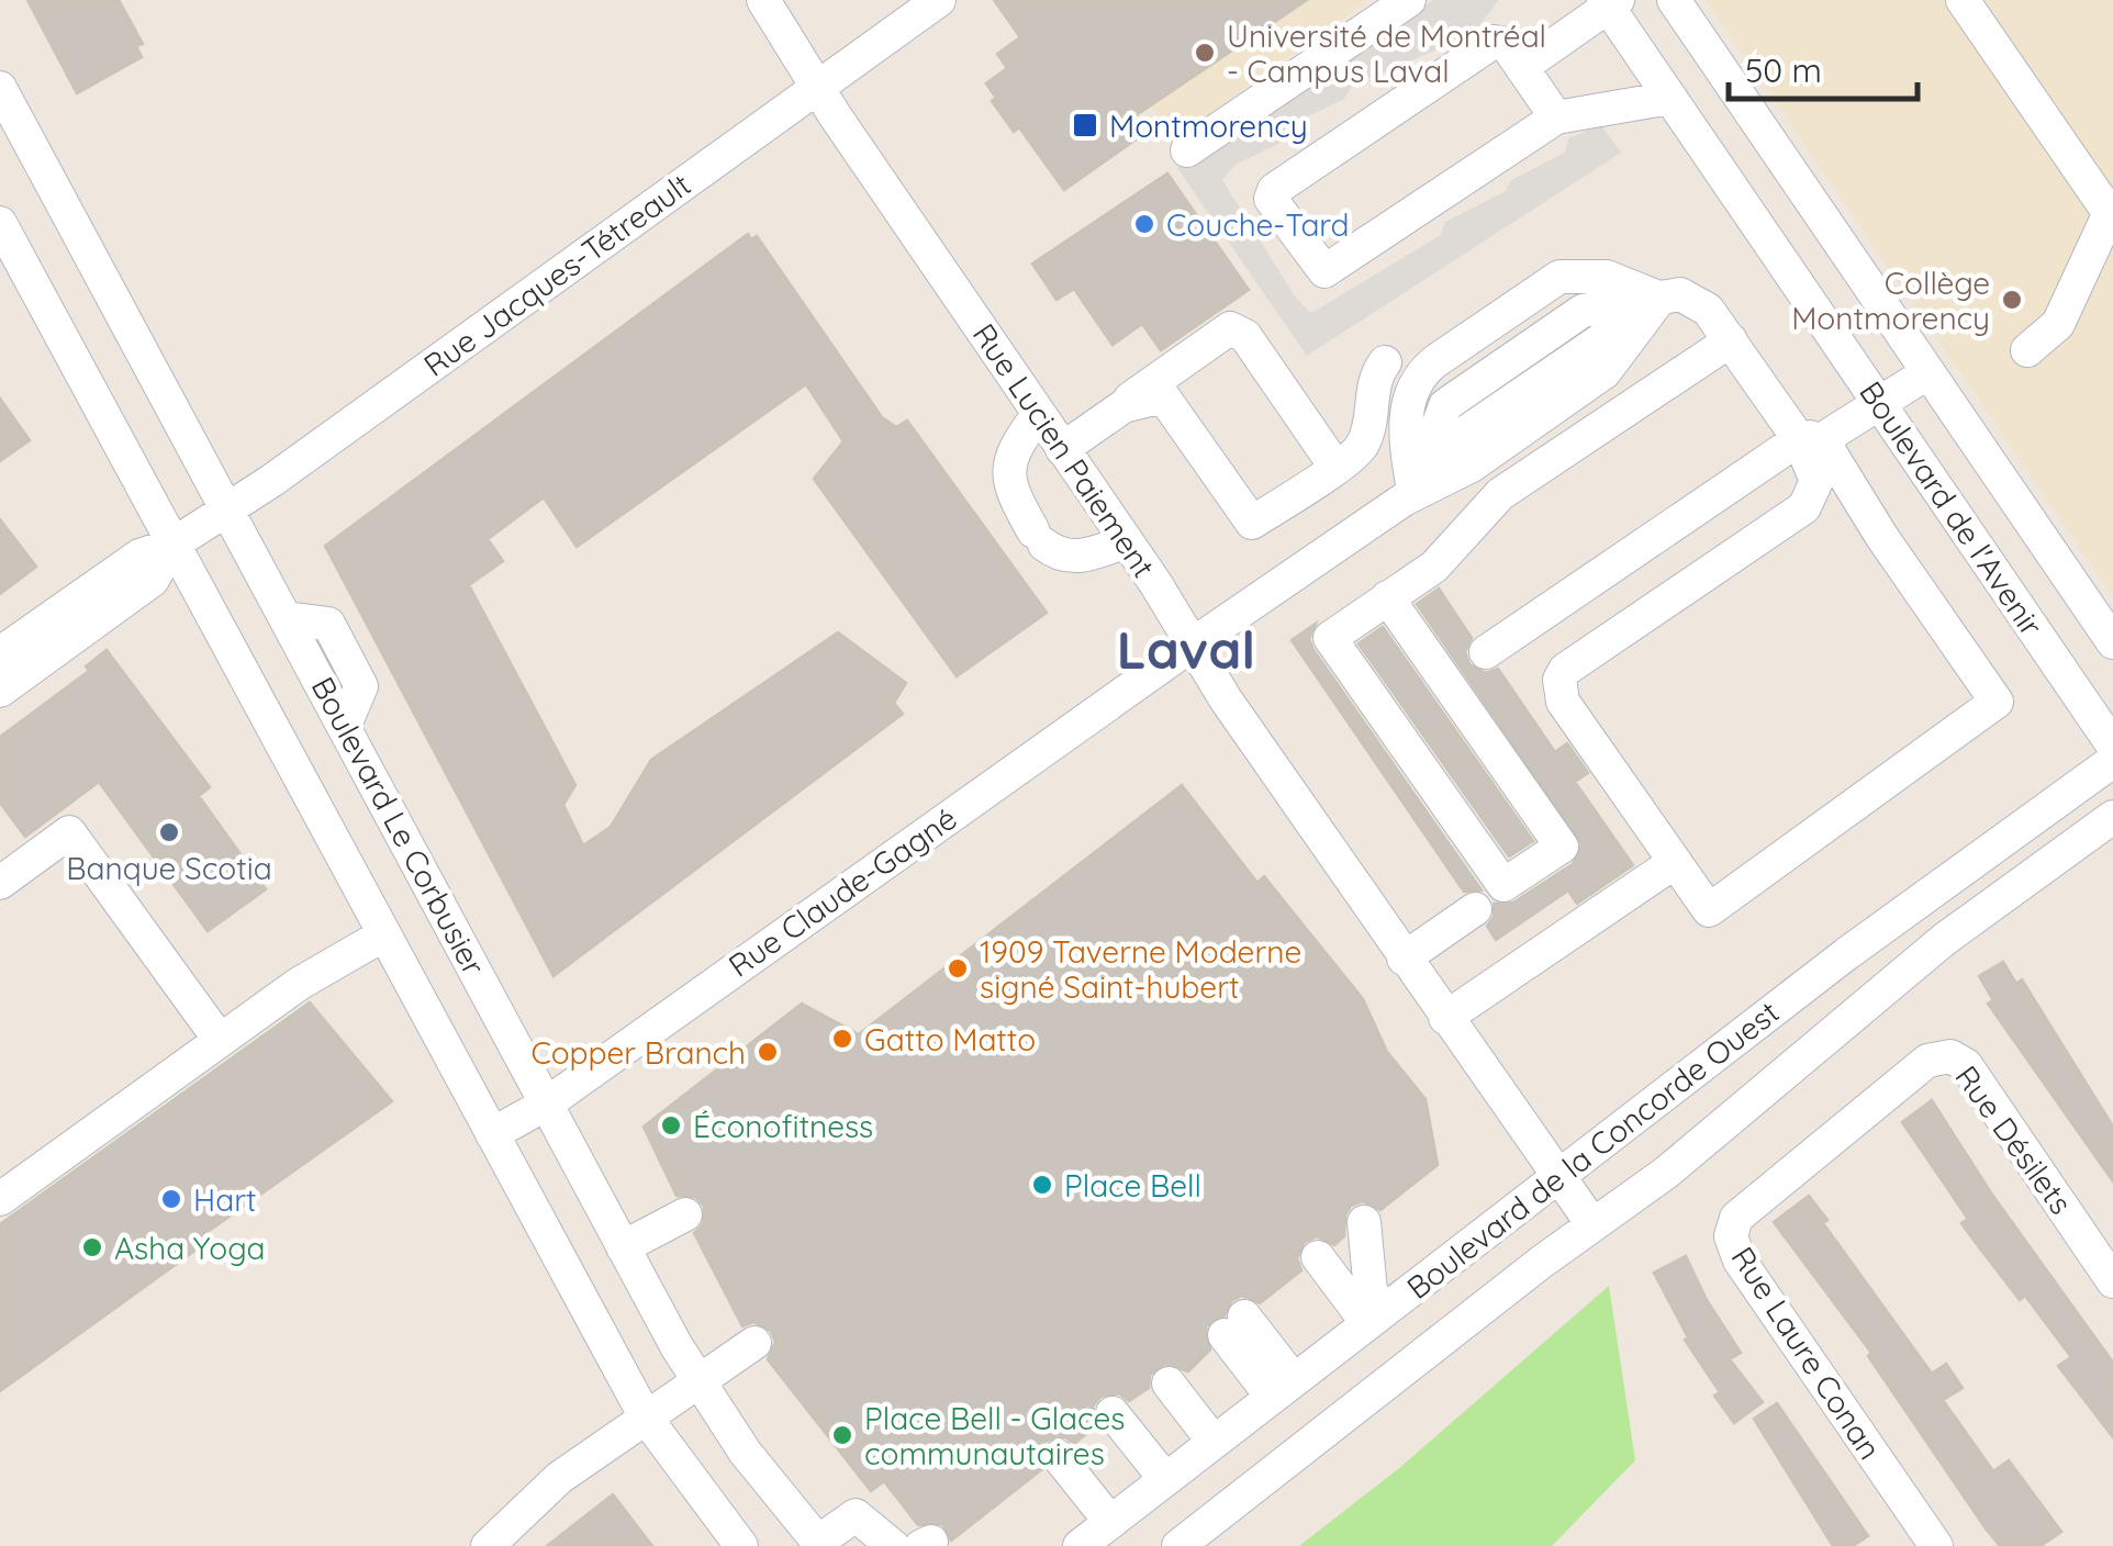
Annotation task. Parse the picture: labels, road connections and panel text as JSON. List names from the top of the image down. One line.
{"streets":{"street":["Rue Jacques-Tétreault","Rue Lucien Paiement","Boulevard de l'Avenir","Boulevard Le Corbusier","Rue Claude-Gagné","Rue Désilets","Boulevard de la Concorde Ouest","Rue Laure Conan"]},"crossings":[["Rue Jacques-Tétreault","Rue Lucien Paiement"],["Rue Jacques-Tétreault","Boulevard Le Corbusier"],["Rue Lucien Paiement","Rue Claude-Gagné"],["Rue Lucien Paiement","Boulevard de la Concorde Ouest"],["Boulevard Le Corbusier","Rue Claude-Gagné"],["Rue Désilets","Rue Laure Conan"]],"districts":["Laval"],"places":{"other":["Université de Montréal - Campus Laval","Couche-Tard","Collège Montmorency","Banque Scotia","1909 Taverne Moderne signé Saint-hubert","Gatto Matto","Copper Branch","Éconofitness","Place Bell","Hart","Asha Yoga","Place Bell - Glaces communautaires"],"transit":["Montmorency"]},"scale_bar":"50 m"}
